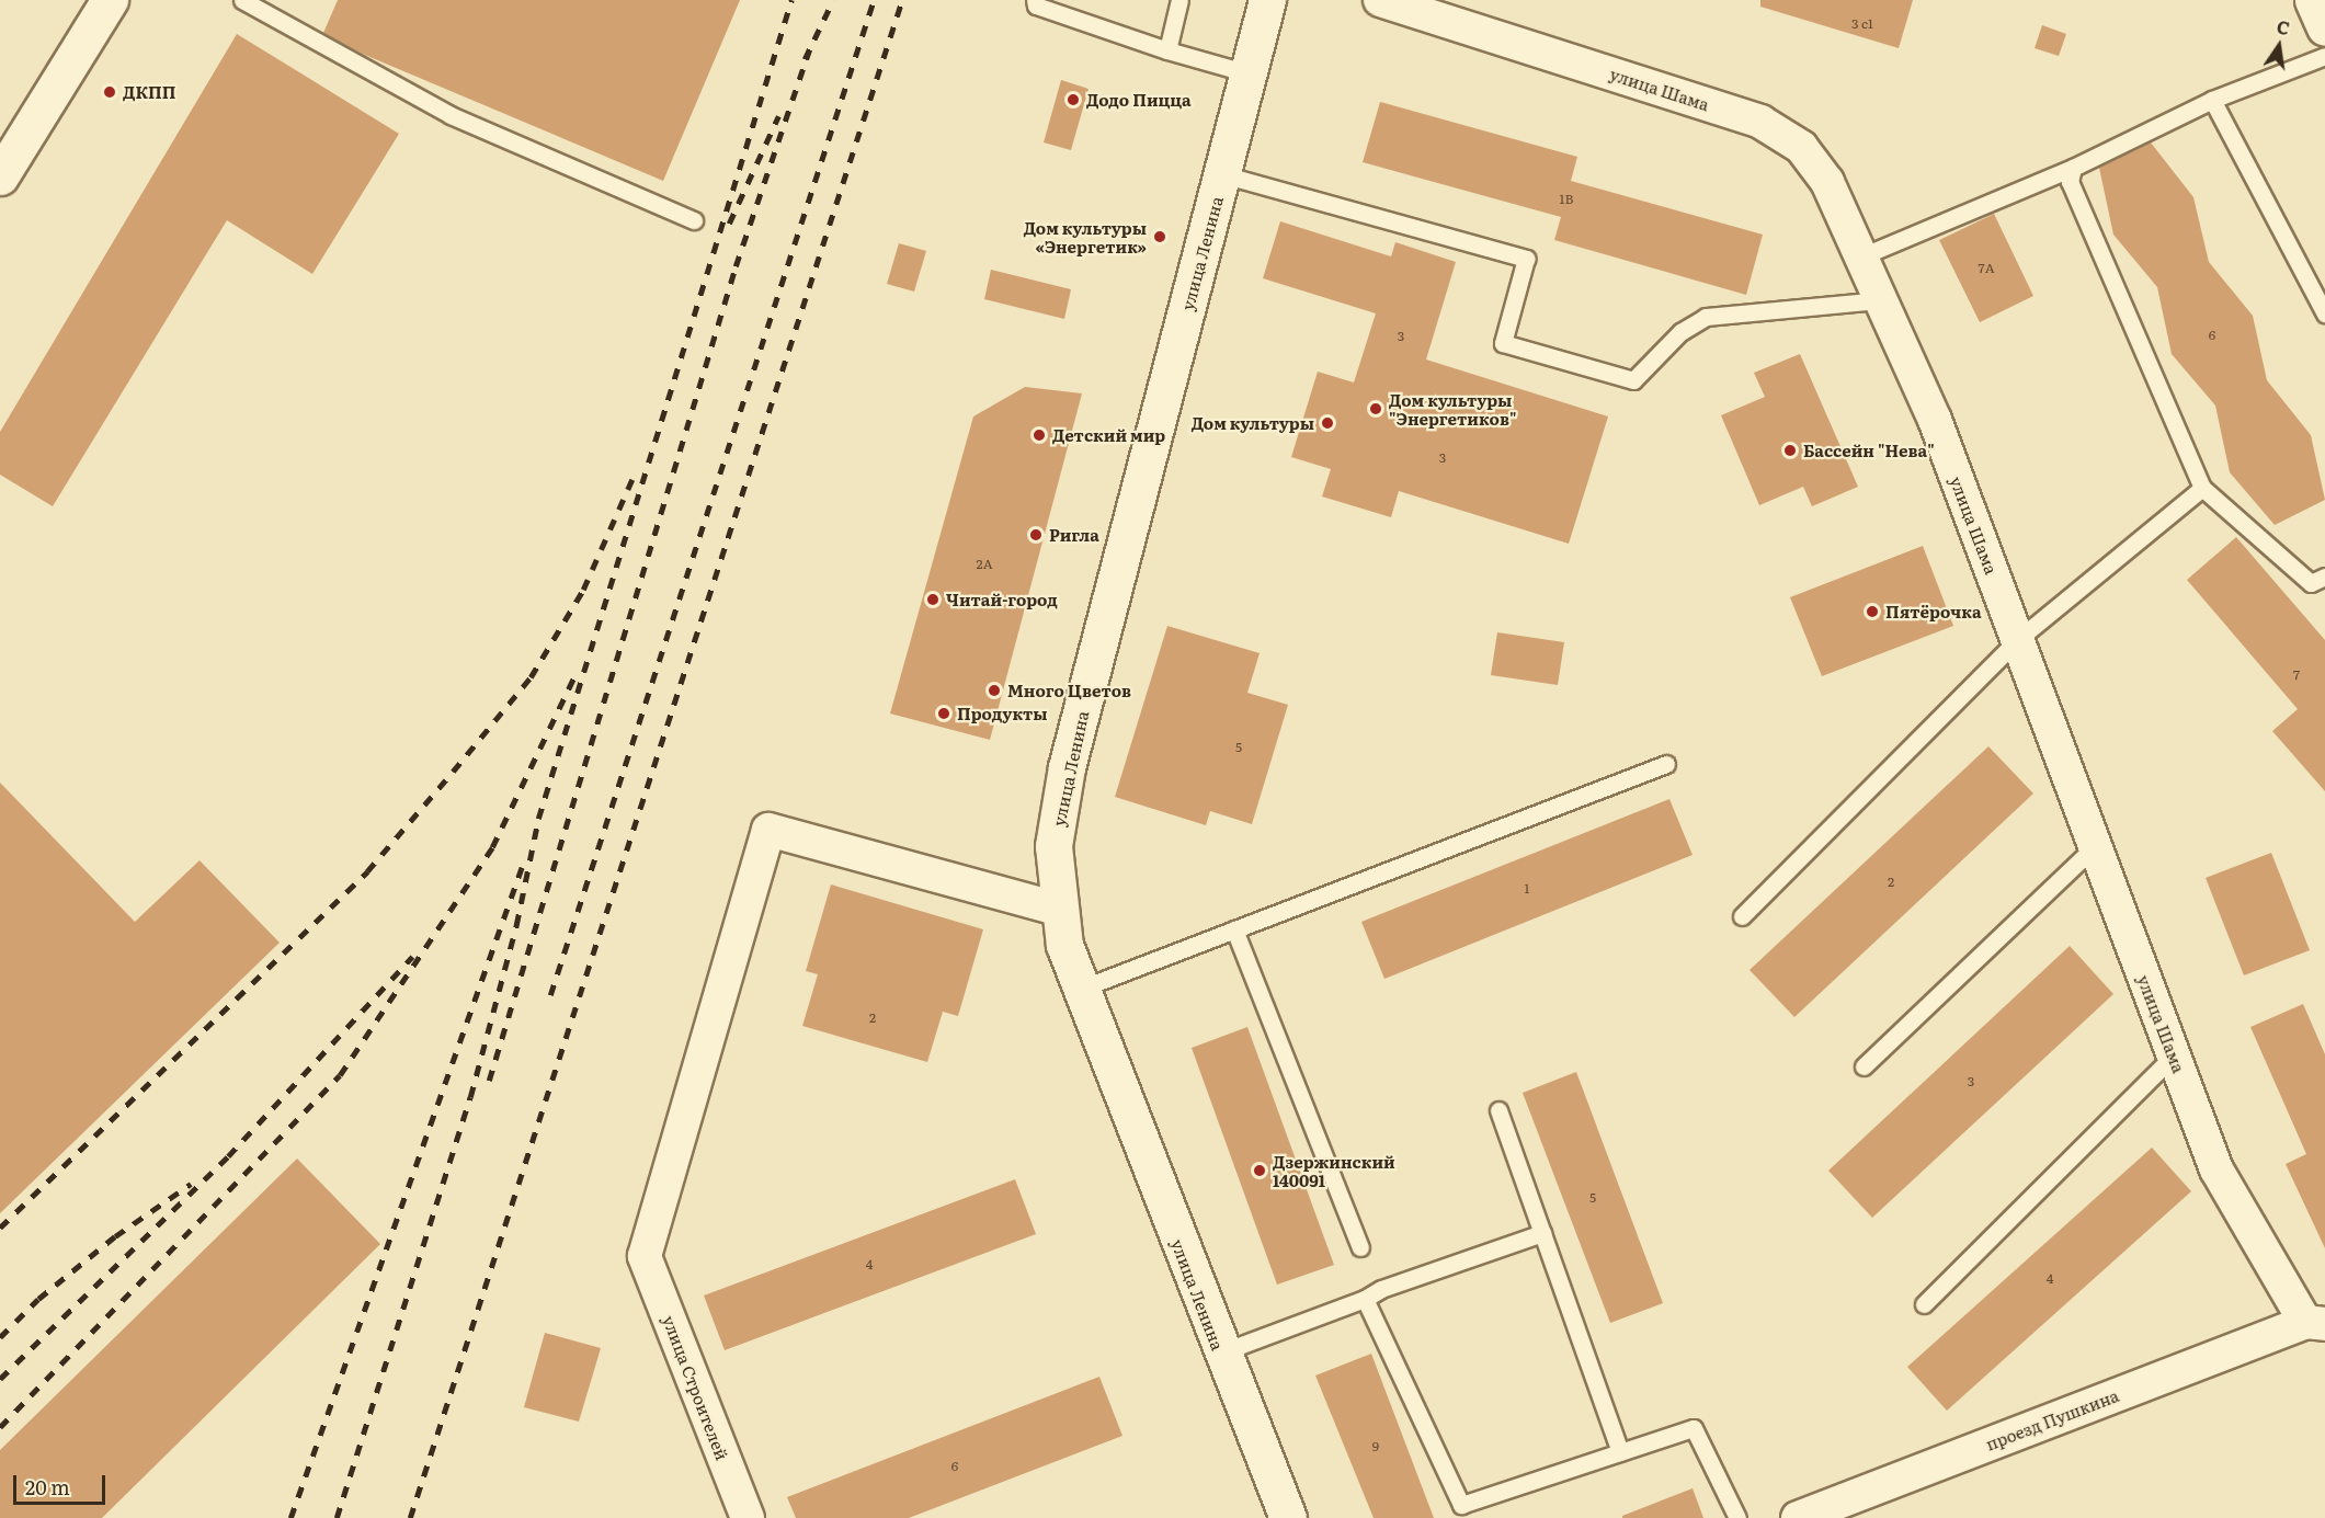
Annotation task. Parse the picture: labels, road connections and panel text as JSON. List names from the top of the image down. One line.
{"streets":{"street":["улица Шама","улица Ленина","улица Строителей","проезд Пушкина"]},"crossings":[["улица Шама","проезд Пушкина"],["улица Ленина","улица Строителей"]],"places":["ДКПП","Додо Пицца","Дом культуры «Энергетик»","Дом культуры \"Энергетиков\"","Дом культуры","Детский мир","Бассейн \"Нева\"","Ригла","Читай-город","Пятёрочка","Много Цветов","Продукты","Дзержинский 140091"],"house_numbers":["3 с1","1В","7А","6","3","3","2А","7","5","2","1","2","3","5","4","4","9","6"],"scale_bar":"20 m","north":"top"}
